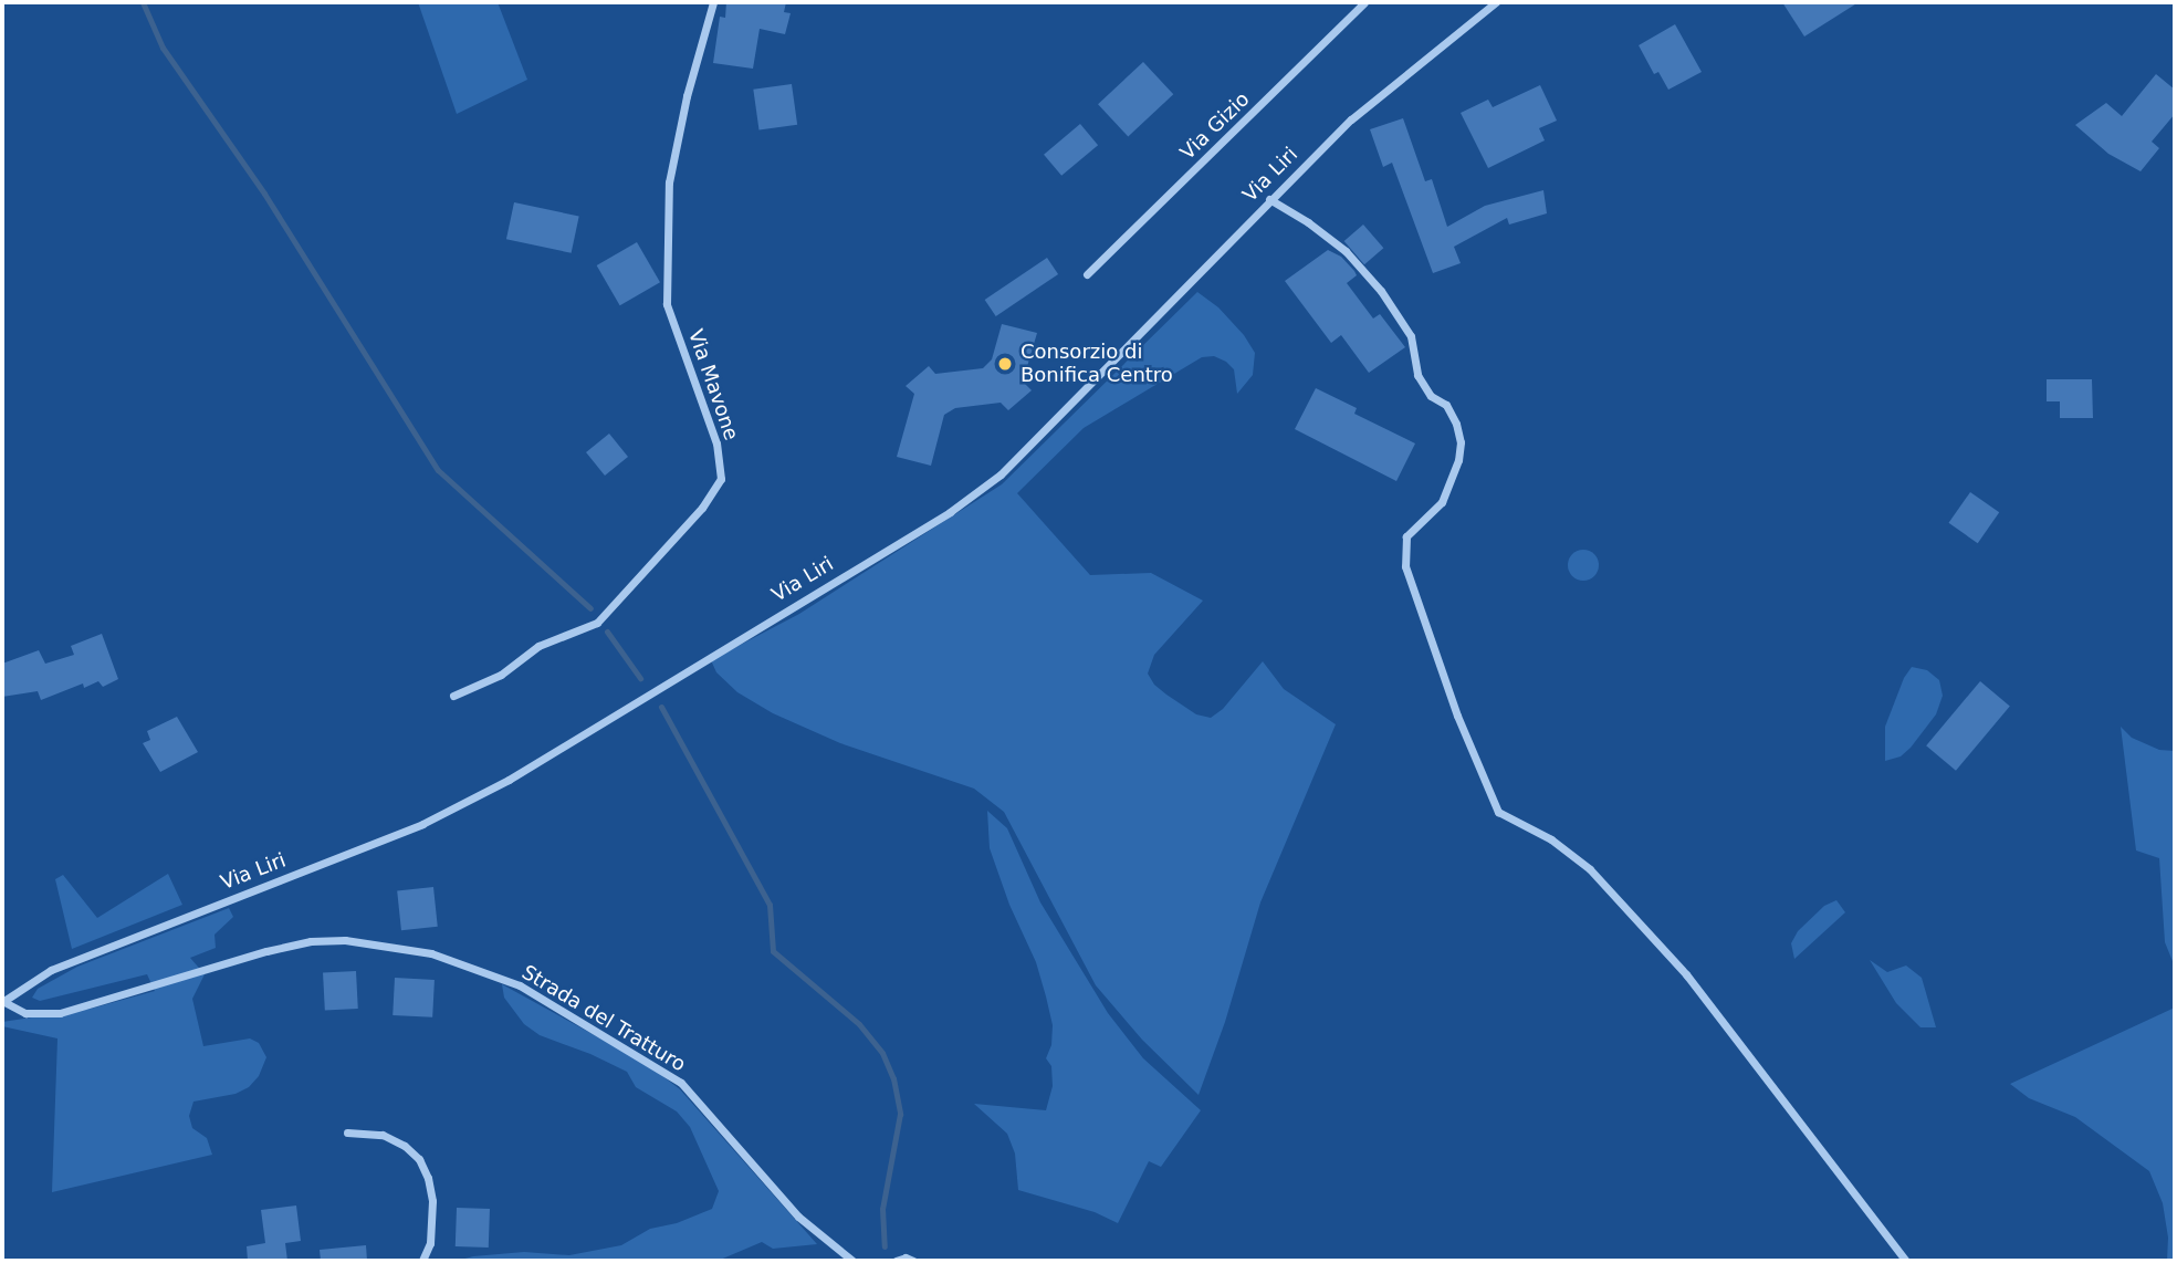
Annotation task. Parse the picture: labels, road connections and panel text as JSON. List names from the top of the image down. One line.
{"streets":{"street":["Via Gizio","Via Liri","Via Mavone","Strada del Tratturo"]},"crossings":[["Via Liri","Strada del Tratturo"]],"places":["Consorzio di Bonifica Centro"]}
